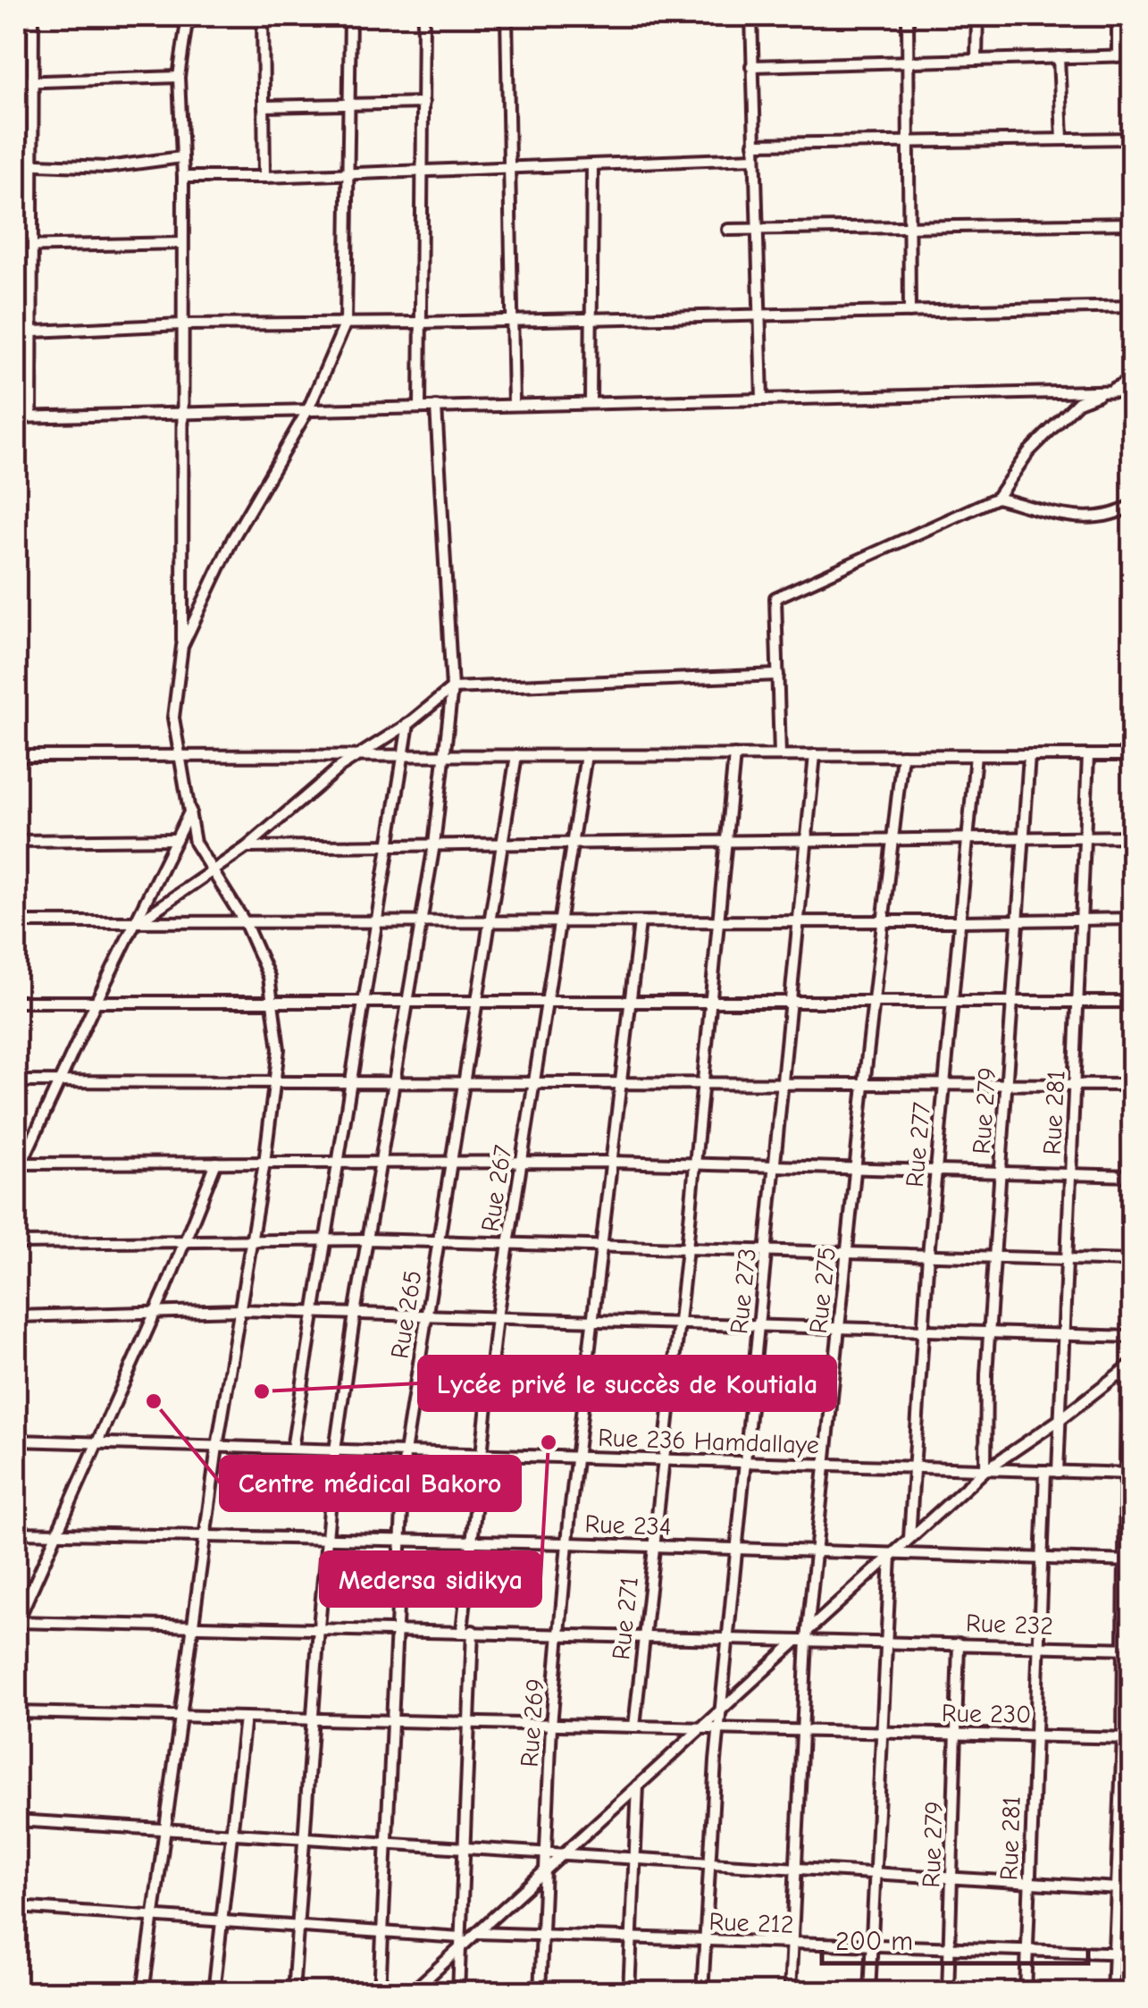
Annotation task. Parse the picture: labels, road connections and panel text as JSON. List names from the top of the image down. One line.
{"streets":{"street":["Rue 279","Rue 281","Rue 277","Rue 267","Rue 275","Rue 273","Rue 265","Rue 236 Hamdallaye","Rue 234","Rue 271","Rue 232","Rue 230","Rue 269","Rue 212"]},"crossings":[["Rue 279","Rue 236 Hamdallaye"],["Rue 279","Rue 232"],["Rue 279","Rue 230"],["Rue 279","Rue 212"],["Rue 281","Rue 236 Hamdallaye"],["Rue 281","Rue 234"],["Rue 281","Rue 232"],["Rue 281","Rue 230"],["Rue 281","Rue 212"],["Rue 277","Rue 236 Hamdallaye"],["Rue 267","Rue 236 Hamdallaye"],["Rue 267","Rue 234"],["Rue 267","Rue 232"],["Rue 267","Rue 230"],["Rue 275","Rue 236 Hamdallaye"],["Rue 275","Rue 234"],["Rue 275","Rue 232"],["Rue 275","Rue 230"],["Rue 275","Rue 212"],["Rue 273","Rue 236 Hamdallaye"],["Rue 273","Rue 234"],["Rue 273","Rue 232"],["Rue 273","Rue 230"],["Rue 273","Rue 212"],["Rue 265","Rue 236 Hamdallaye"],["Rue 265","Rue 234"],["Rue 265","Rue 232"],["Rue 265","Rue 230"],["Rue 236 Hamdallaye","Rue 271"],["Rue 236 Hamdallaye","Rue 269"],["Rue 234","Rue 271"],["Rue 234","Rue 269"],["Rue 271","Rue 232"],["Rue 271","Rue 230"],["Rue 232","Rue 269"],["Rue 230","Rue 269"],["Rue 269","Rue 212"]],"places":["Lycée privé le succès de Koutiala","Centre médical Bakoro","Medersa sidikya"],"scale_bar":"200 m"}
